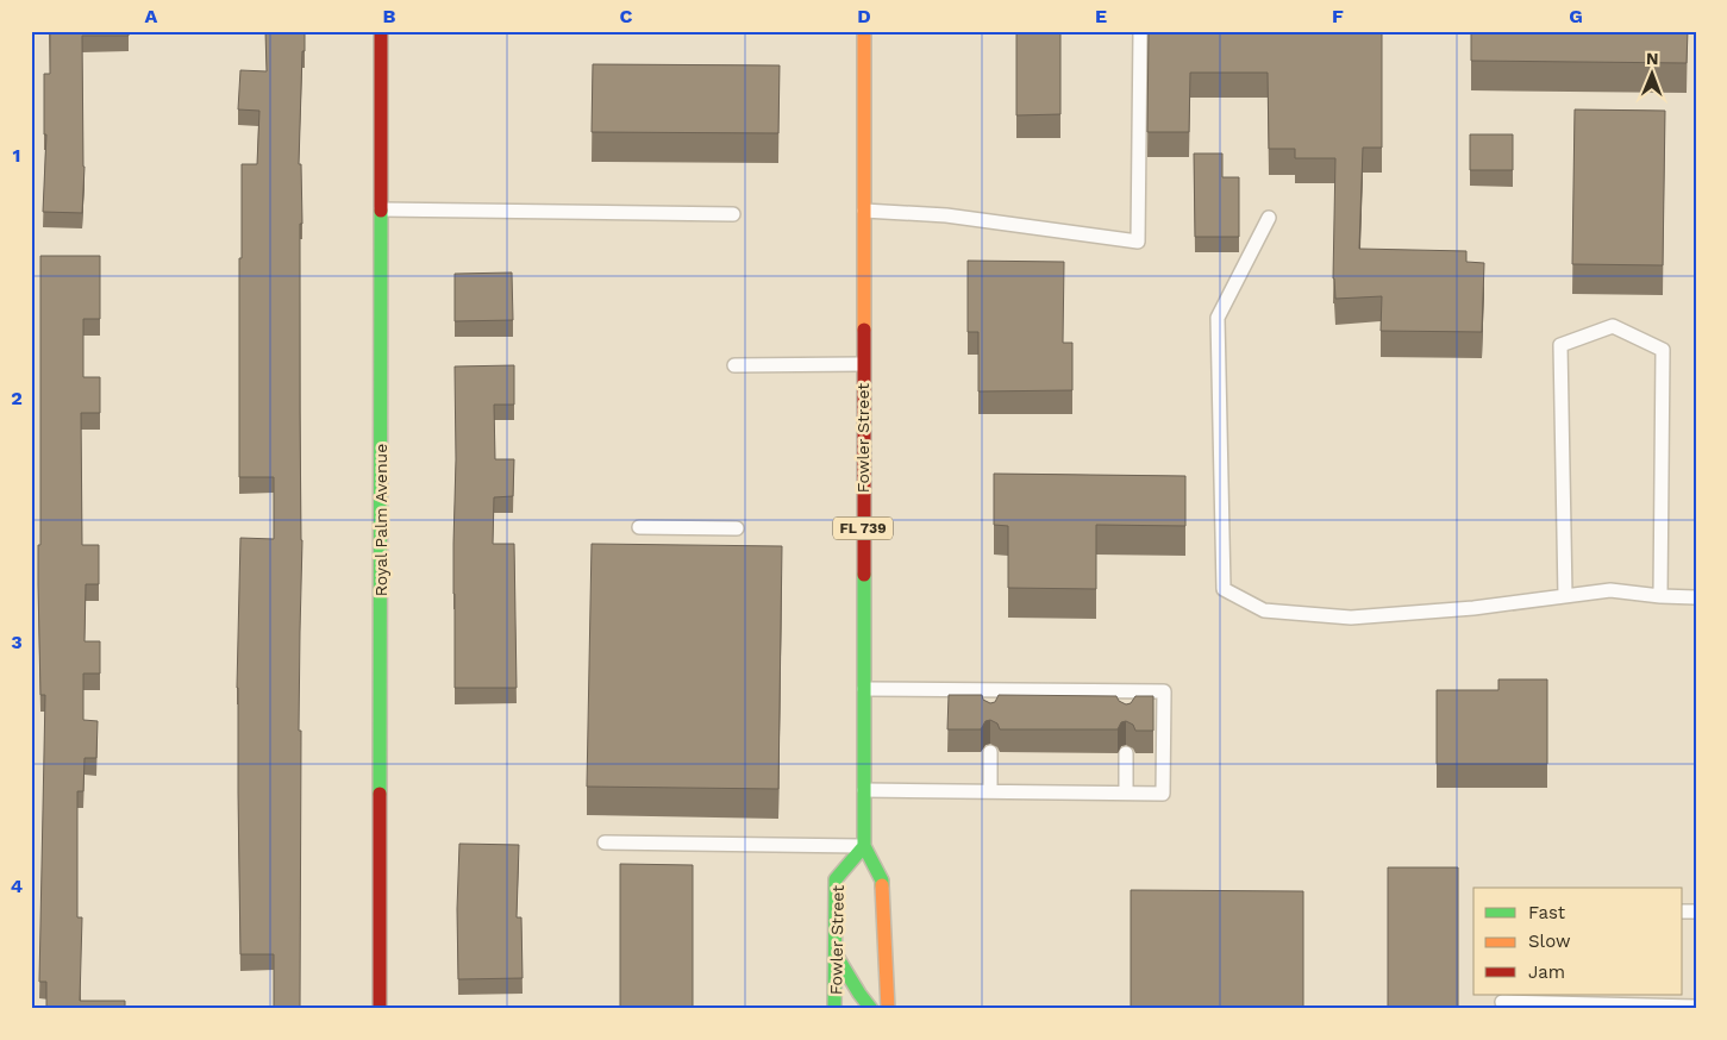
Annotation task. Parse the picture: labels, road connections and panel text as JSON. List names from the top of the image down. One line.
{"streets":{"main road":["Fowler Street","Royal Palm Avenue","FL 739"]},"legend":["Fast","Slow","Jam"],"north":"top","grid":{"columns":["A","B","C","D","E","F","G"],"rows":["1","2","3","4"]}}
